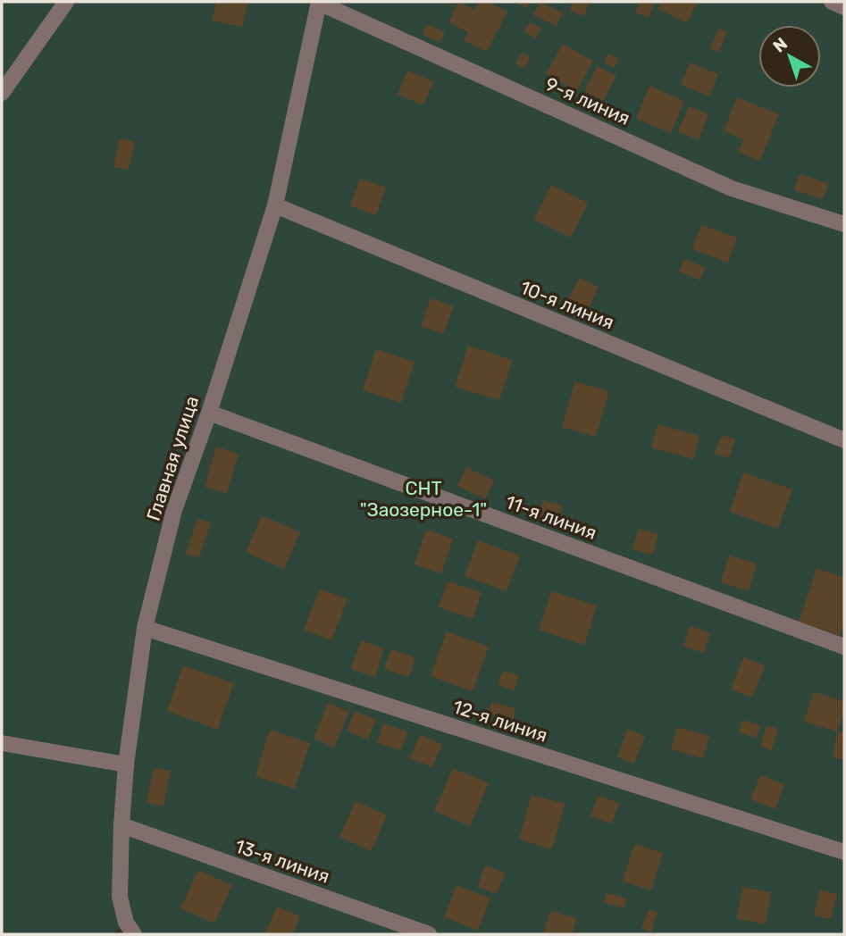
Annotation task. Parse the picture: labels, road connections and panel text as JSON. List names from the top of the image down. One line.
{"streets":{"street":["9-я линия","10-я линия","Главная улица","11-я линия","12-я линия","13-я линия"]},"crossings":[["9-я линия","Главная улица"],["10-я линия","Главная улица"],["Главная улица","11-я линия"],["Главная улица","12-я линия"],["Главная улица","13-я линия"]],"parks":["СНТ \"Заозерное-1\""],"north":"top left"}
